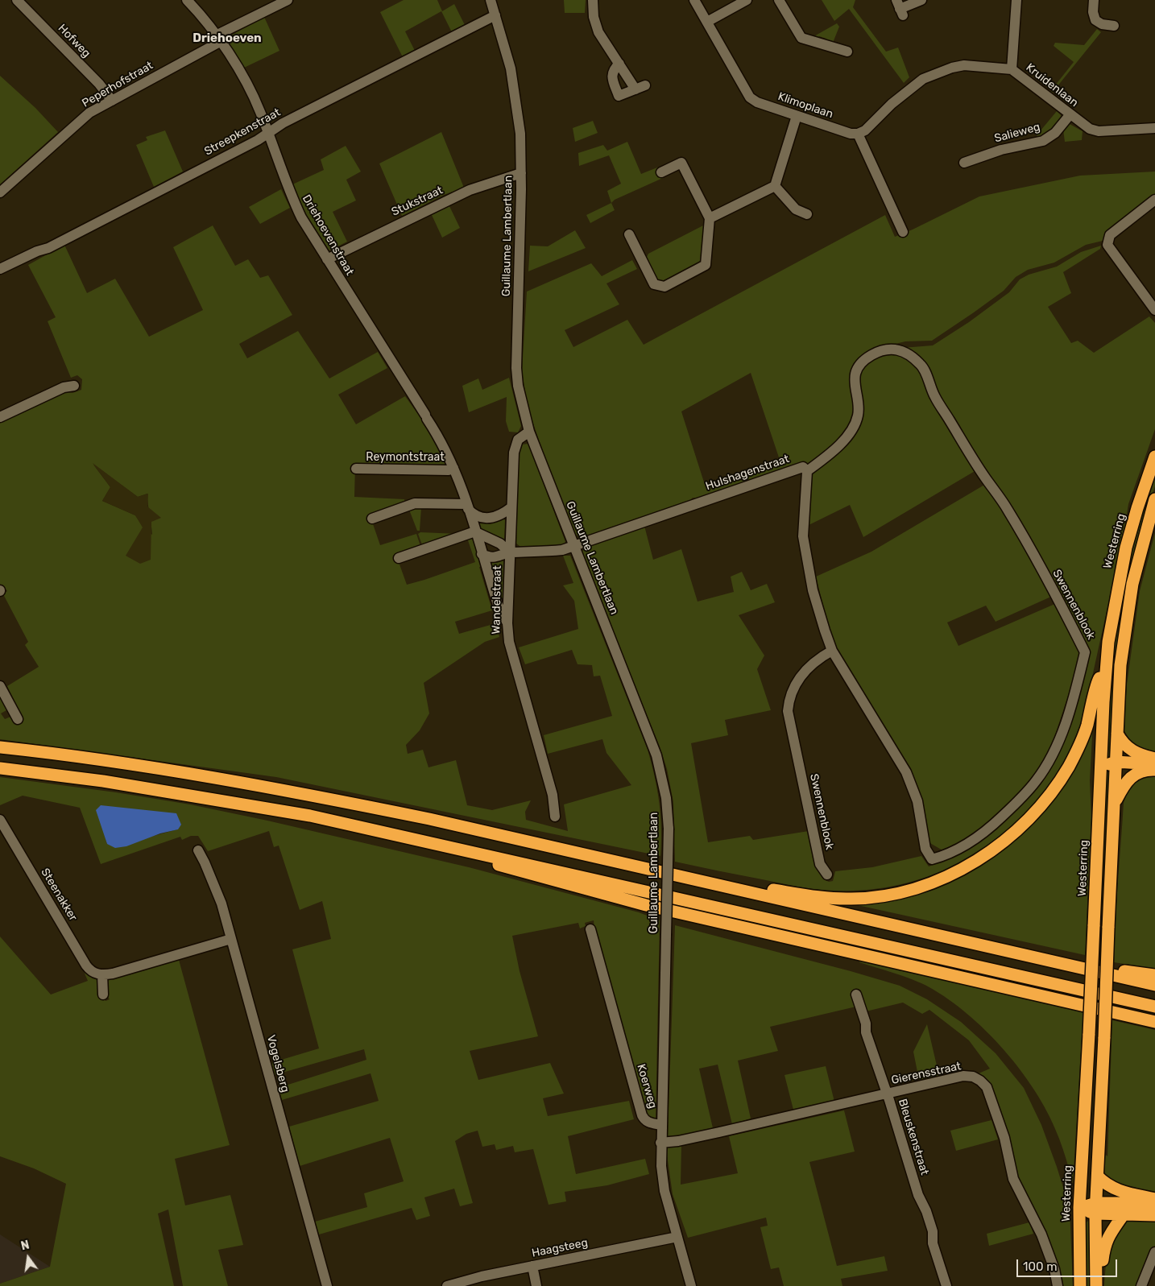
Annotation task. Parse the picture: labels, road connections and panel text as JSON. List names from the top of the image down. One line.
{"streets":{"highway":["Westerring"],"street":["Hofweg","Peperhofstraat","Kruidenlaan","Klimoplaan","Streepkenstraat","Salieweg","Stukstraat","Driehoevenstraat","Guillaume Lambertlaan","Reymontstraat","Hulshagenstraat","Wandelstraat","Swennenblook","Steenakker","Vogelsberg","Gierensstraat","Koerweg","Bleuskenstraat","Haagsteeg"]},"crossings":[["Hofweg","Peperhofstraat"],["Peperhofstraat","Driehoevenstraat"],["Kruidenlaan","Klimoplaan"],["Kruidenlaan","Salieweg"],["Streepkenstraat","Driehoevenstraat"],["Streepkenstraat","Guillaume Lambertlaan"],["Stukstraat","Driehoevenstraat"],["Stukstraat","Guillaume Lambertlaan"],["Driehoevenstraat","Reymontstraat"],["Driehoevenstraat","Wandelstraat"],["Guillaume Lambertlaan","Hulshagenstraat"],["Guillaume Lambertlaan","Wandelstraat"],["Guillaume Lambertlaan","Koerweg"],["Hulshagenstraat","Swennenblook"],["Gierensstraat","Bleuskenstraat"]],"districts":["Driehoeven"],"scale_bar":"100 m","north":"top"}
